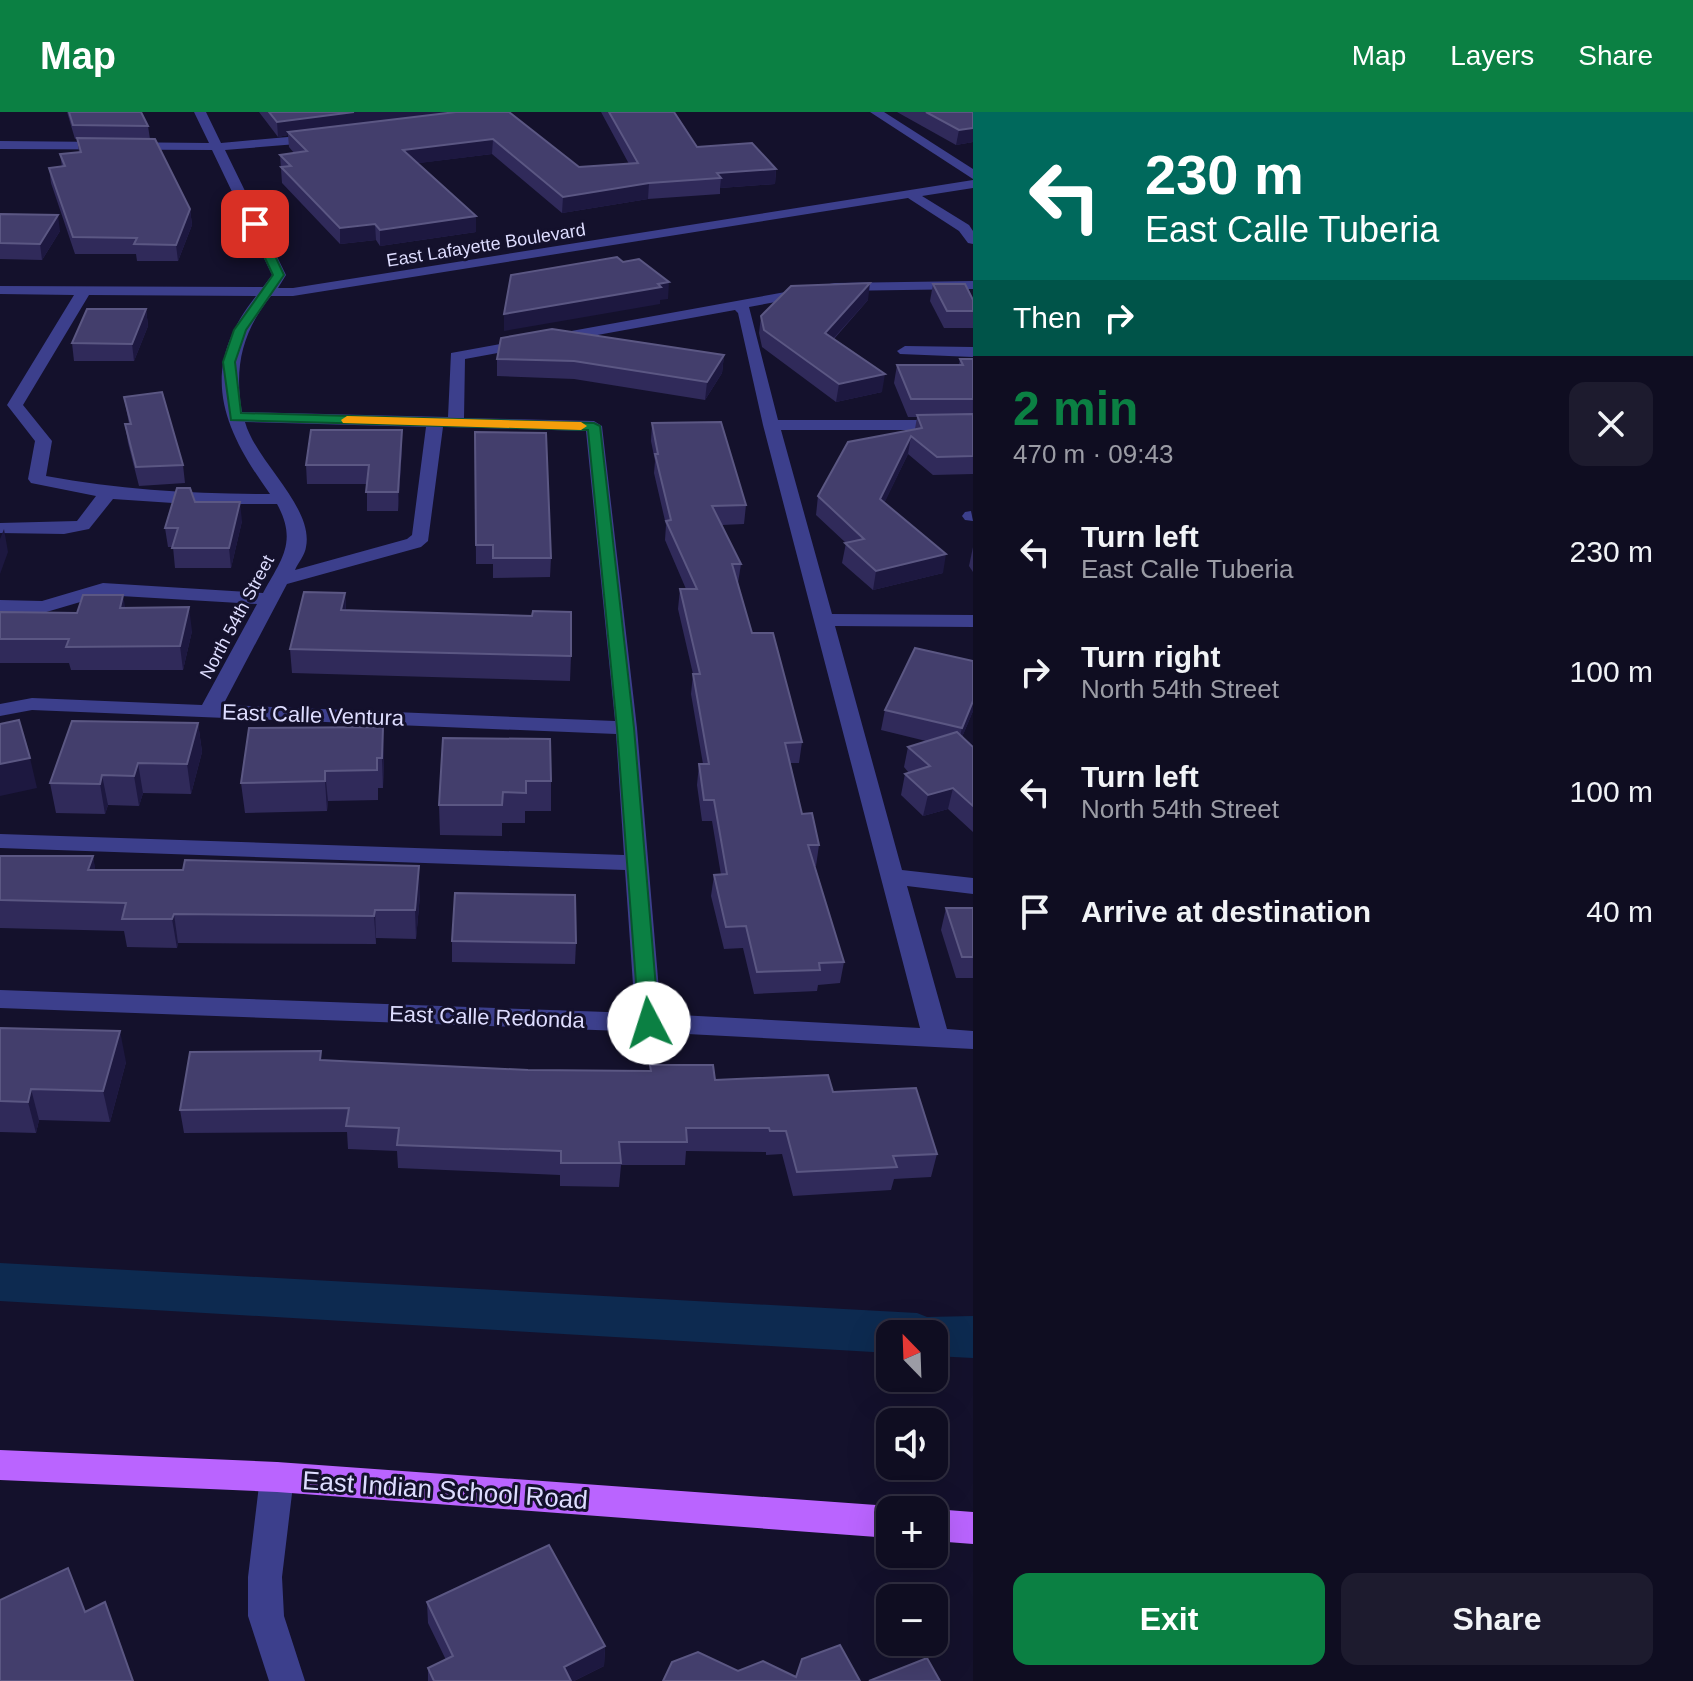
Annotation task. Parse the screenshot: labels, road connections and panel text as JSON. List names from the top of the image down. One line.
{"streets":{"main road":["East Indian School Road"],"street":["East Lafayette Boulevard","North 54th Street","East Calle Ventura","East Calle Redonda"]},"crossings":[["East Lafayette Boulevard","North 54th Street"],["North 54th Street","East Calle Ventura"]],"north":"top left","page":{"header":"Map","nav":["Map","Layers","Share"],"turn":["230 m","East Calle Tuberia"],"then":"Then","heading":["2 min","470 m · 09:43"],"list":[{"name":"Turn left","note":"East Calle Tuberia","value":"230 m"},{"name":"Turn right","note":"North 54th Street","value":"100 m"},{"name":"Turn left","note":"North 54th Street","value":"100 m"},{"name":"Arrive at destination","value":"40 m"}],"map_buttons":["+","−"],"buttons":["Exit","Share"]}}
